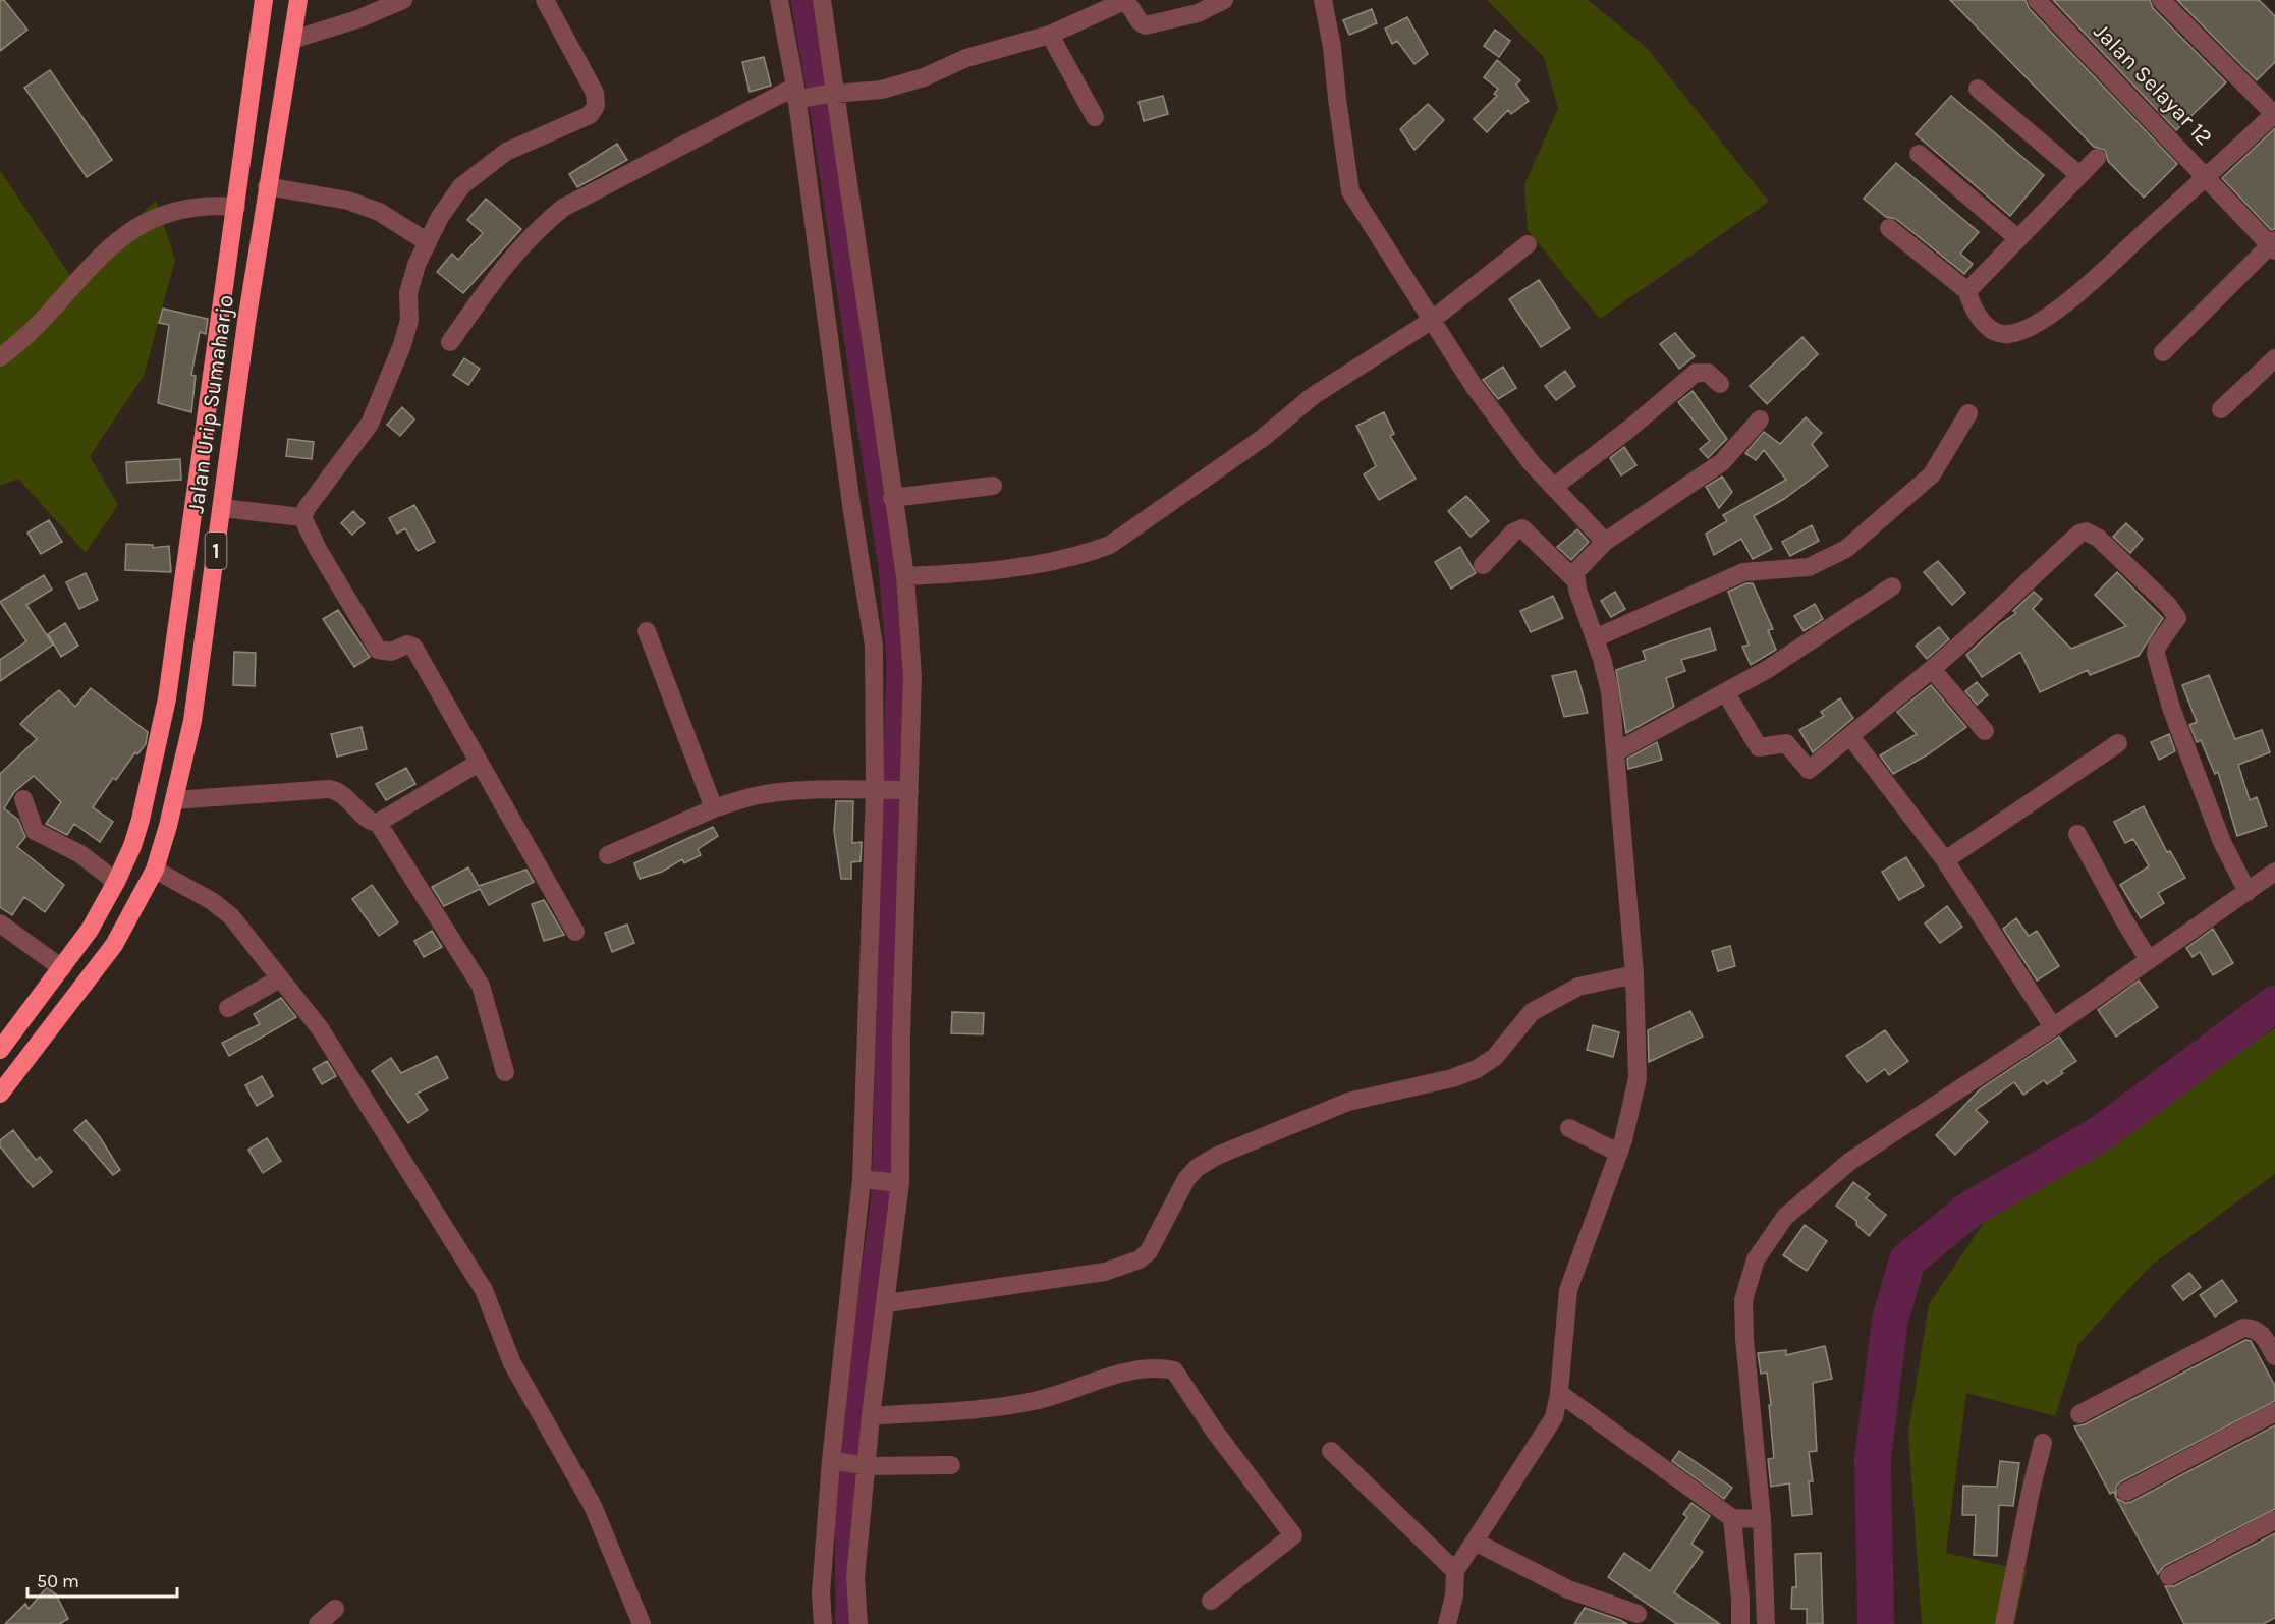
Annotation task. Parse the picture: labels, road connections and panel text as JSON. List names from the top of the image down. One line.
{"streets":{"highway":["Jalan Urip Sumaharjo","1"],"street":["Jalan Selayar 12"]},"scale_bar":"50 m"}
